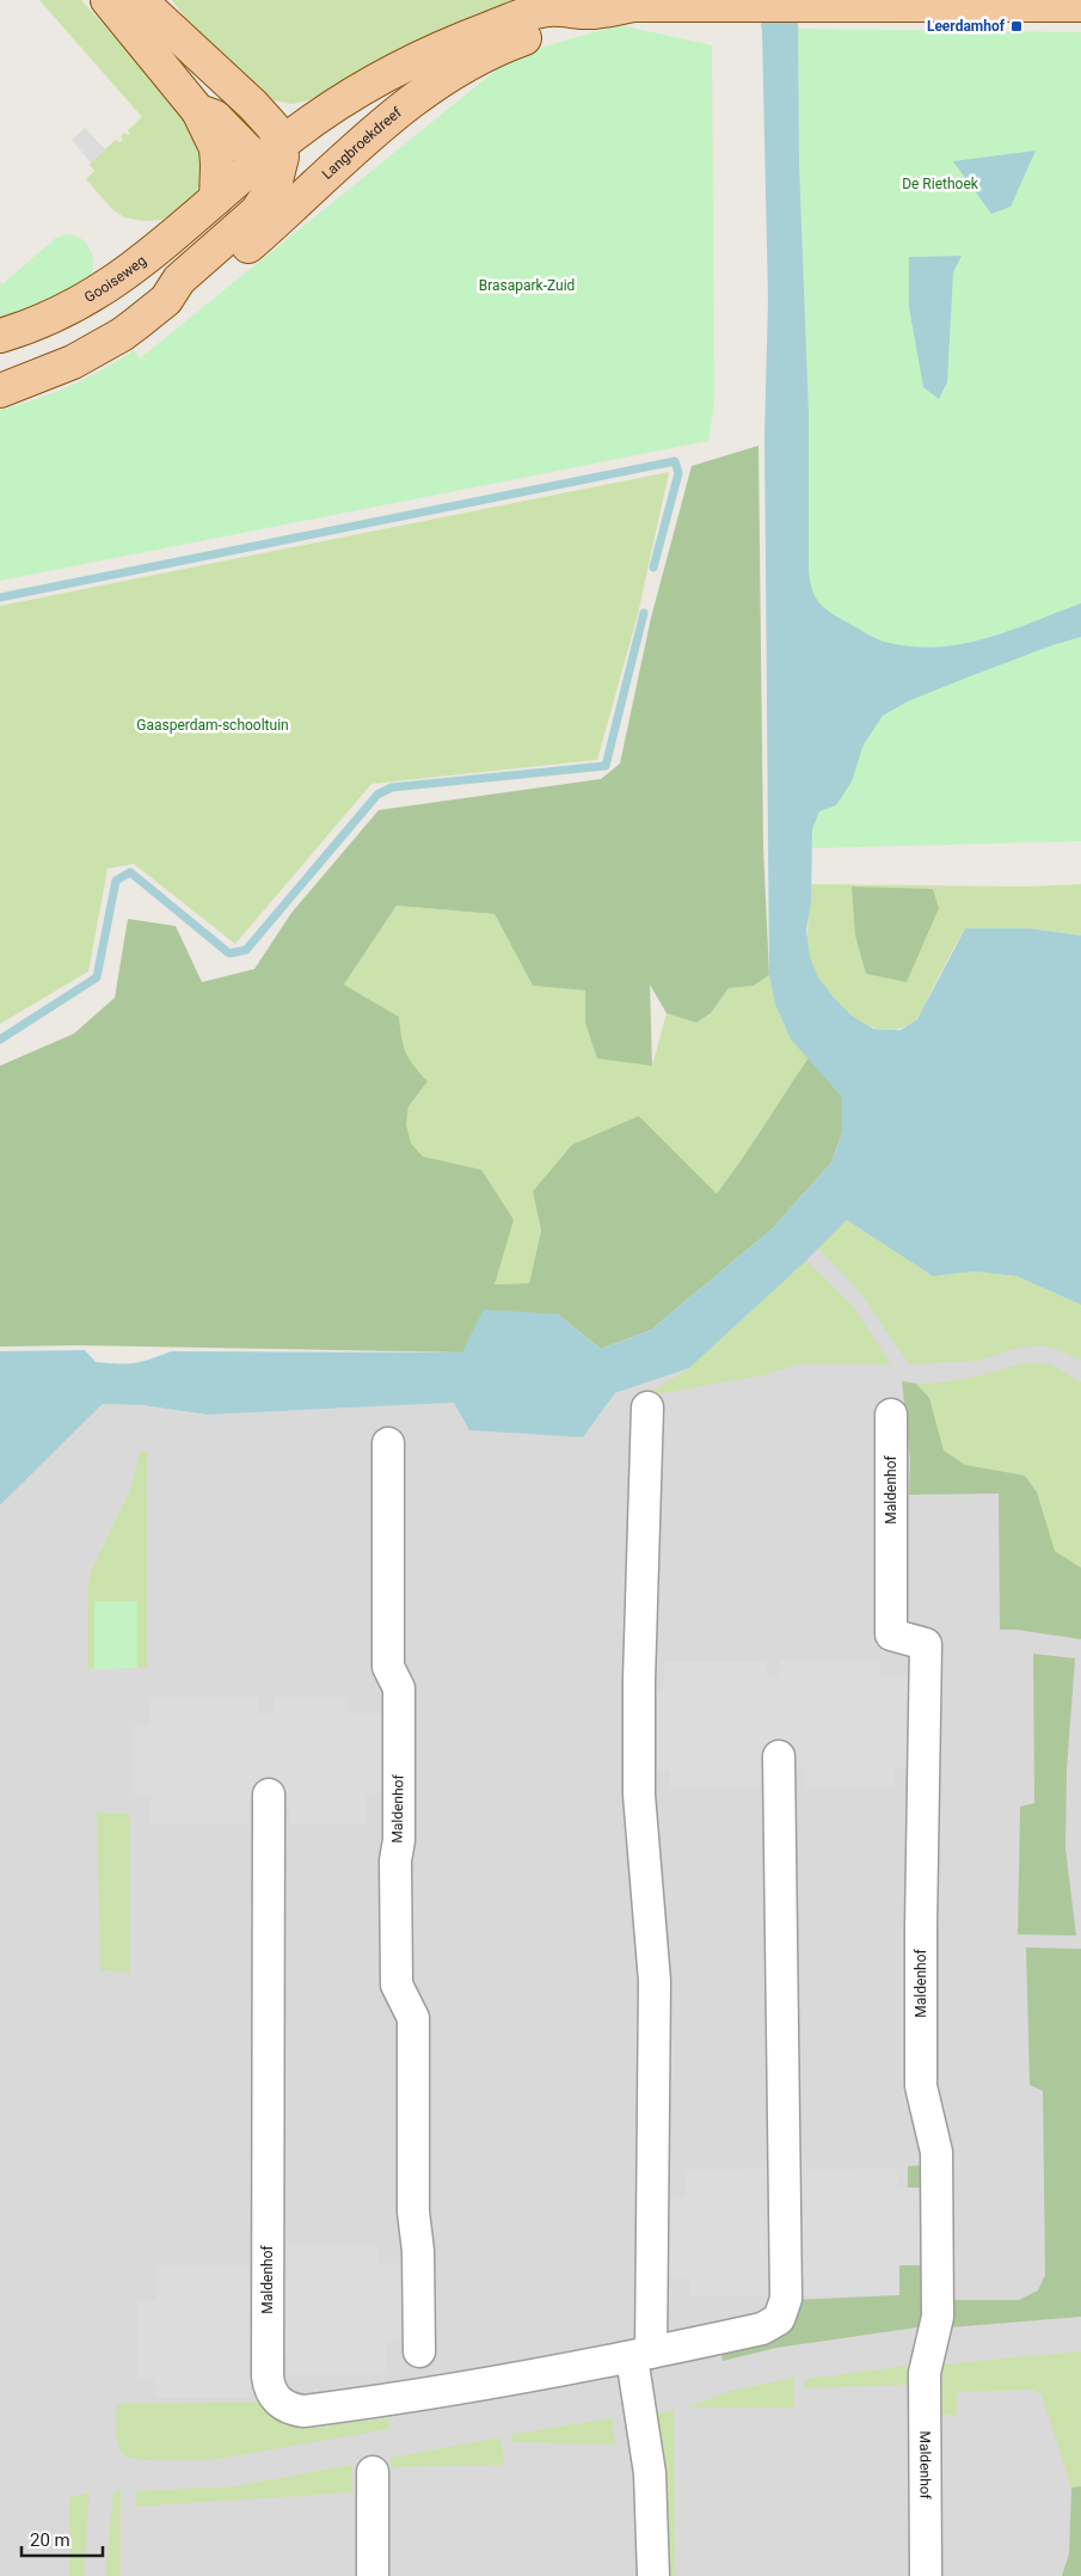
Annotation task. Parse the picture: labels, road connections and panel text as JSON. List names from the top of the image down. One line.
{"streets":{"main road":["Langbroekdreef","Gooiseweg"],"street":["Maldenhof"]},"crossings":[["Langbroekdreef","Gooiseweg"]],"parks":["De Riethoek","Brasapark-Zuid","Gaasperdam-schooltuin"],"places":{"transit":["Leerdamhof"]},"scale_bar":"20 m"}
